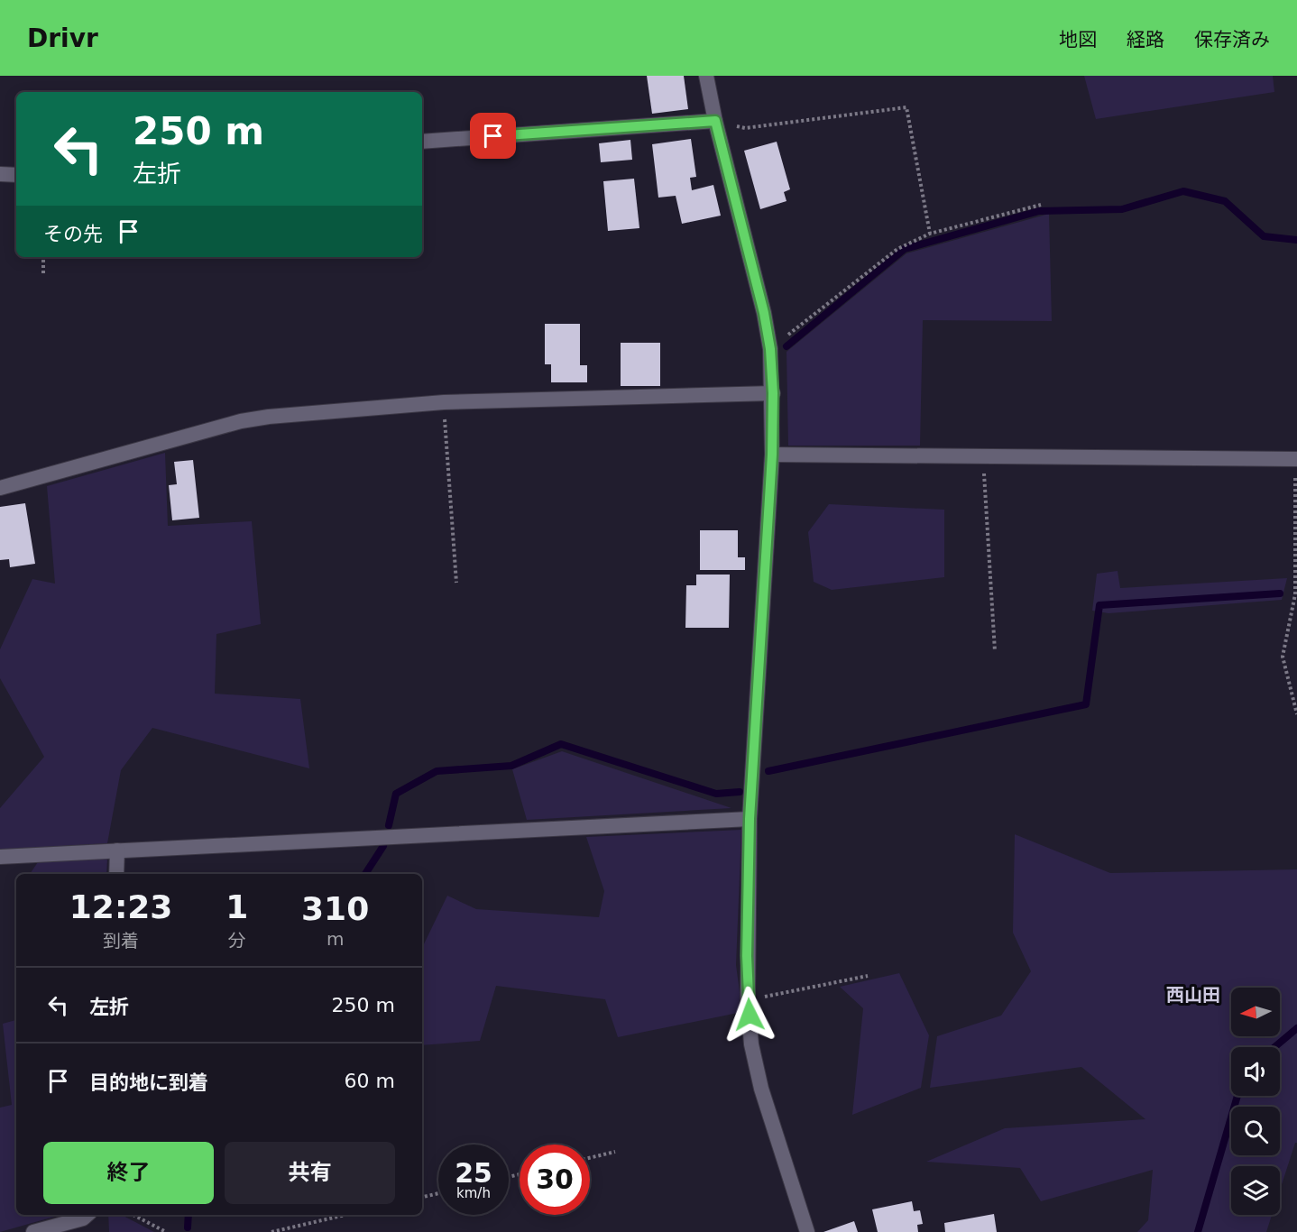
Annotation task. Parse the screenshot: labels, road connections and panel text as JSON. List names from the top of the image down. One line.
{"districts":["西山田"],"north":"left","page":{"header":"Drivr","nav":["地図","経路","保存済み"],"turn":["250 m","左折"],"then":"その先","eta":["12:23","到着","1","分","310","m"],"list":[{"name":"左折","value":"250 m"},{"name":"目的地に到着","value":"60 m"}],"buttons":["終了","共有"],"speed":"25 km/h","limit":"30"}}
